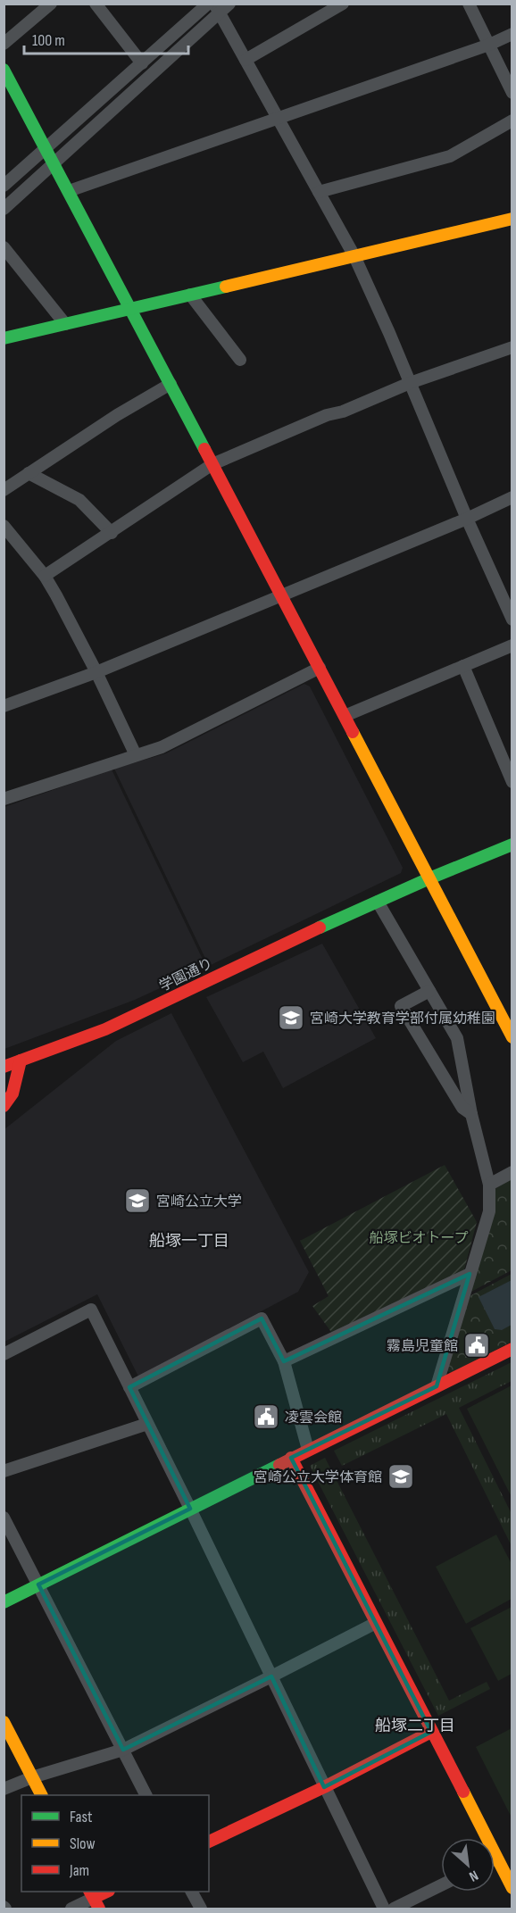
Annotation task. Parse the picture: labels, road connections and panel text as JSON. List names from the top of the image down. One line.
{"streets":{"street":["学園通り"]},"districts":["船塚一丁目","船塚二丁目"],"parks":["船塚ビオトープ"],"places":{"school or university":["宮崎大学教育学部付属幼稚園","宮崎公立大学","宮崎公立大学体育館"],"public building":["霧島児童館","凌雲会館"]},"legend":["Fast","Slow","Jam"],"scale_bar":"100 m","north":"bottom right"}
